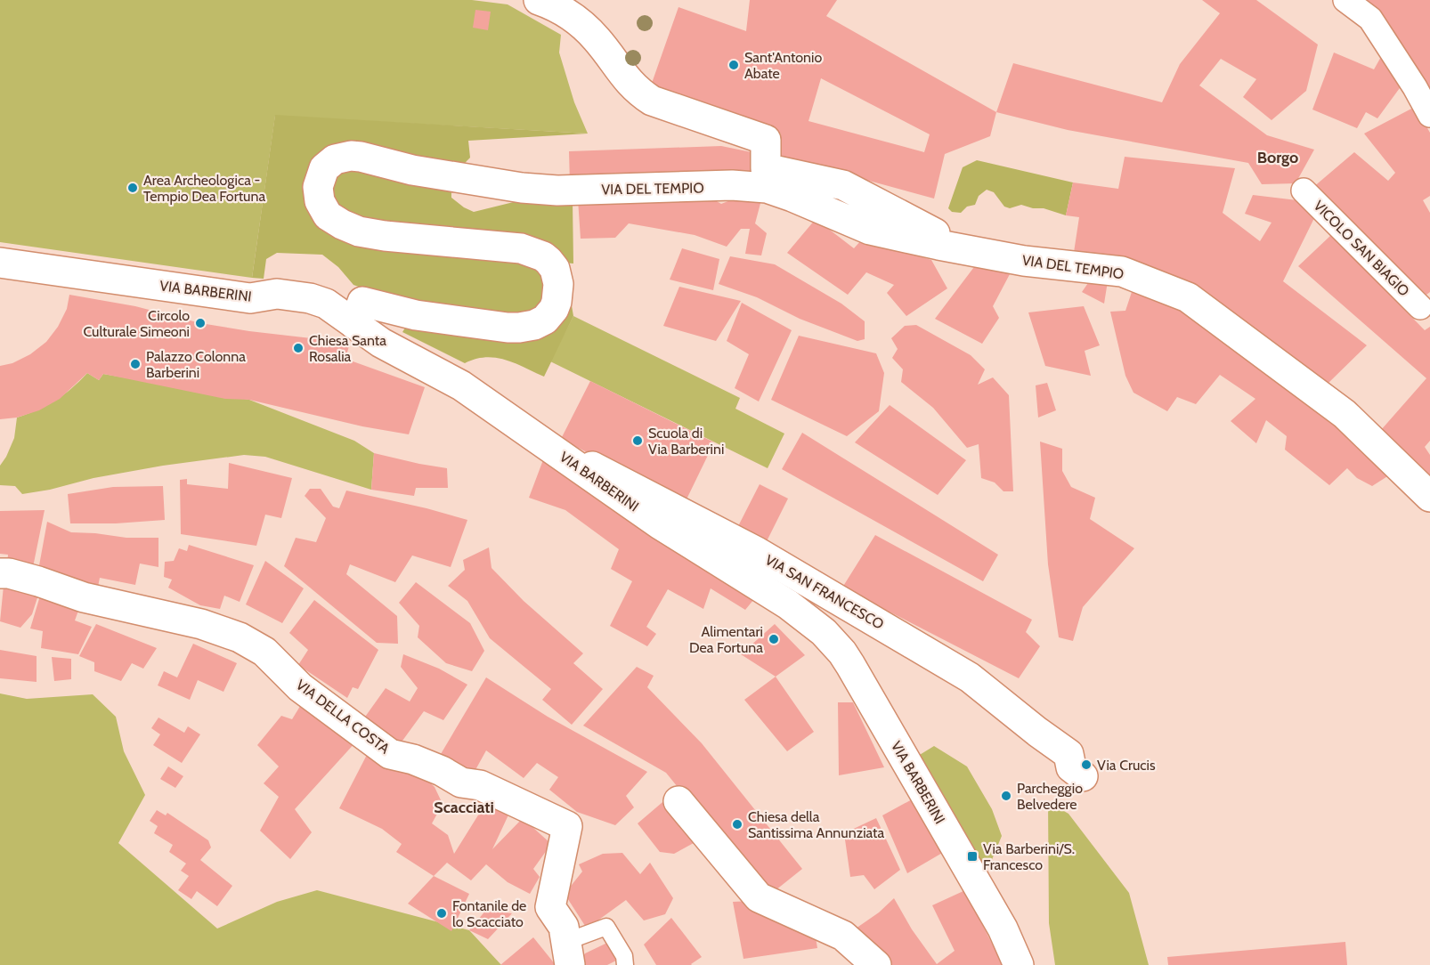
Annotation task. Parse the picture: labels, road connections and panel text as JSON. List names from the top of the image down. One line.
{"streets":{"street":["VIA DEL TEMPIO","VICOLO SAN BIAGIO","VIA BARBERINI","VIA SAN FRANCESCO","VIA DELLA COSTA"]},"crossings":[["VIA DEL TEMPIO","VIA BARBERINI"],["VIA BARBERINI","VIA SAN FRANCESCO"]],"districts":["Borgo","Scacciati"],"places":{"other":["Sant'Antonio Abate","Area Archeologica - Tempio Dea Fortuna","Circolo Culturale Simeoni","Chiesa Santa Rosalia","Palazzo Colonna Barberini","Scuola di Via Barberini","Alimentari Dea Fortuna","Via Crucis","Parcheggio Belvedere","Chiesa della Santissima Annunziata","Fontanile de lo Scacciato"],"transit":["Via Barberini/S. Francesco"]}}
